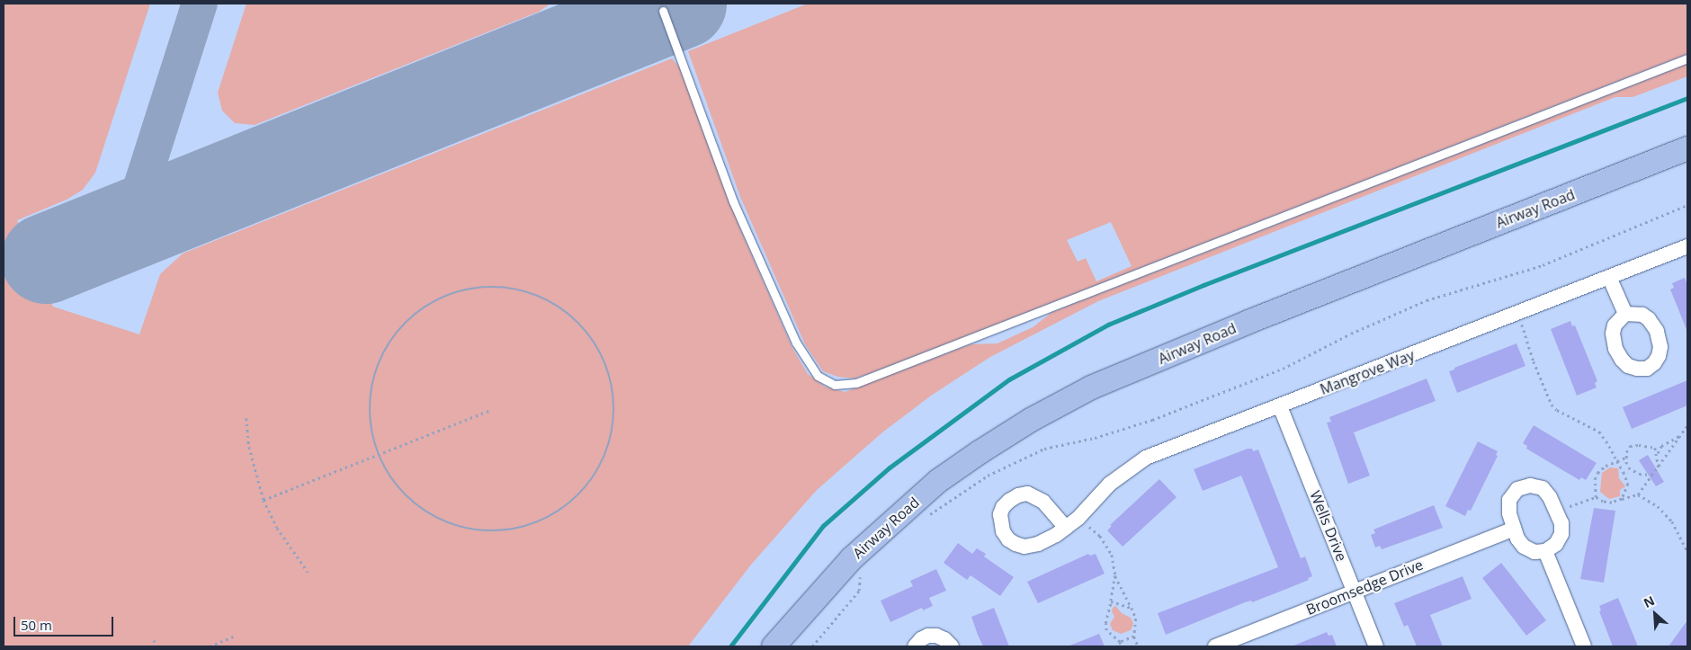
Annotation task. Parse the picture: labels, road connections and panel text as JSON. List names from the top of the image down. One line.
{"streets":{"main road":["Airway Road"],"street":["Mangrove Way","Wells Drive","Broomsedge Drive"]},"crossings":[["Mangrove Way","Wells Drive"],["Wells Drive","Broomsedge Drive"]],"scale_bar":"50 m","north":"top left"}
